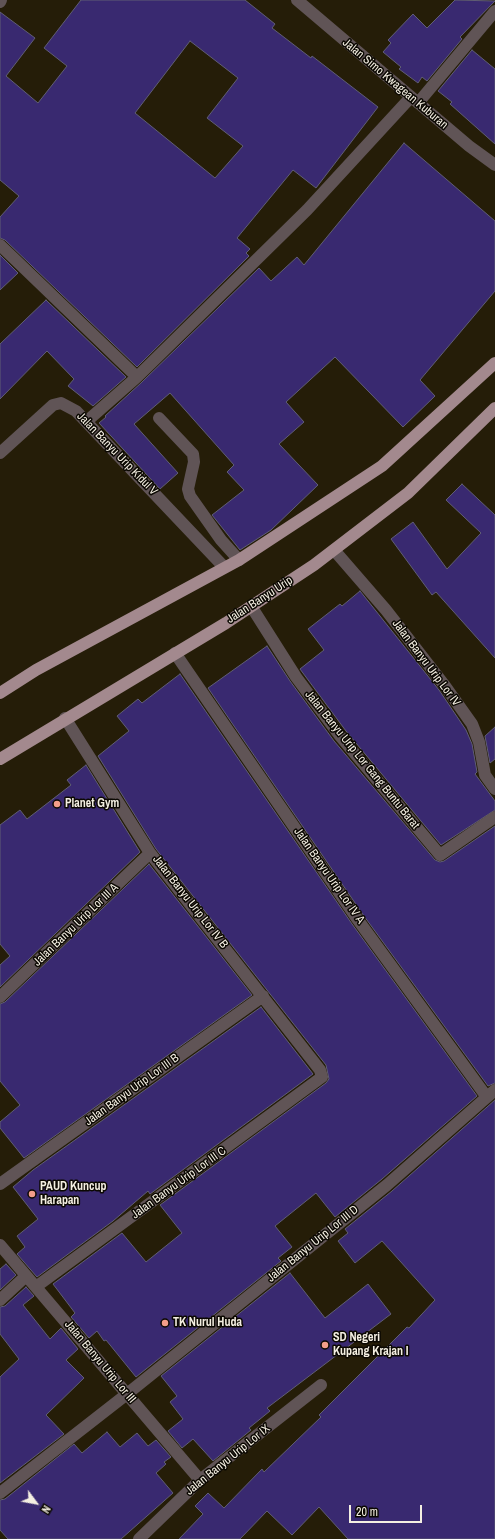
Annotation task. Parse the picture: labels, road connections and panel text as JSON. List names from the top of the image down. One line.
{"streets":{"main road":["Jalan Banyu Urip"],"street":["Jalan Simo Kwagean Kuburan","Jalan Banyu Urip Kidul V","Jalan Banyu Urip Lor IV","Jalan Banyu Urip Lor Gang Buntu Barat","Jalan Banyu Urip Lor IV A","Jalan Banyu Urip Lor IV B","Jalan Banyu Urip Lor III A","Jalan Banyu Urip Lor III B","Jalan Banyu Urip Lor III C","Jalan Banyu Urip Lor III D","Jalan Banyu Urip Lor III","Jalan Banyu Urip Lor IX"]},"crossings":[["Jalan Banyu Urip","Jalan Banyu Urip Lor IV"],["Jalan Banyu Urip","Jalan Banyu Urip Lor Gang Buntu Barat"],["Jalan Banyu Urip","Jalan Banyu Urip Lor IV A"],["Jalan Banyu Urip","Jalan Banyu Urip Lor IV B"],["Jalan Banyu Urip Lor IV A","Jalan Banyu Urip Lor III D"],["Jalan Banyu Urip Lor IV B","Jalan Banyu Urip Lor III A"],["Jalan Banyu Urip Lor IV B","Jalan Banyu Urip Lor III B"],["Jalan Banyu Urip Lor IV B","Jalan Banyu Urip Lor III C"],["Jalan Banyu Urip Lor III C","Jalan Banyu Urip Lor III"],["Jalan Banyu Urip Lor III D","Jalan Banyu Urip Lor III"],["Jalan Banyu Urip Lor III","Jalan Banyu Urip Lor IX"]],"places":["Planet Gym","PAUD Kuncup Harapan","TK Nurul Huda","SD Negeri Kupang Krajan I"],"scale_bar":"20 m","north":"bottom right"}
